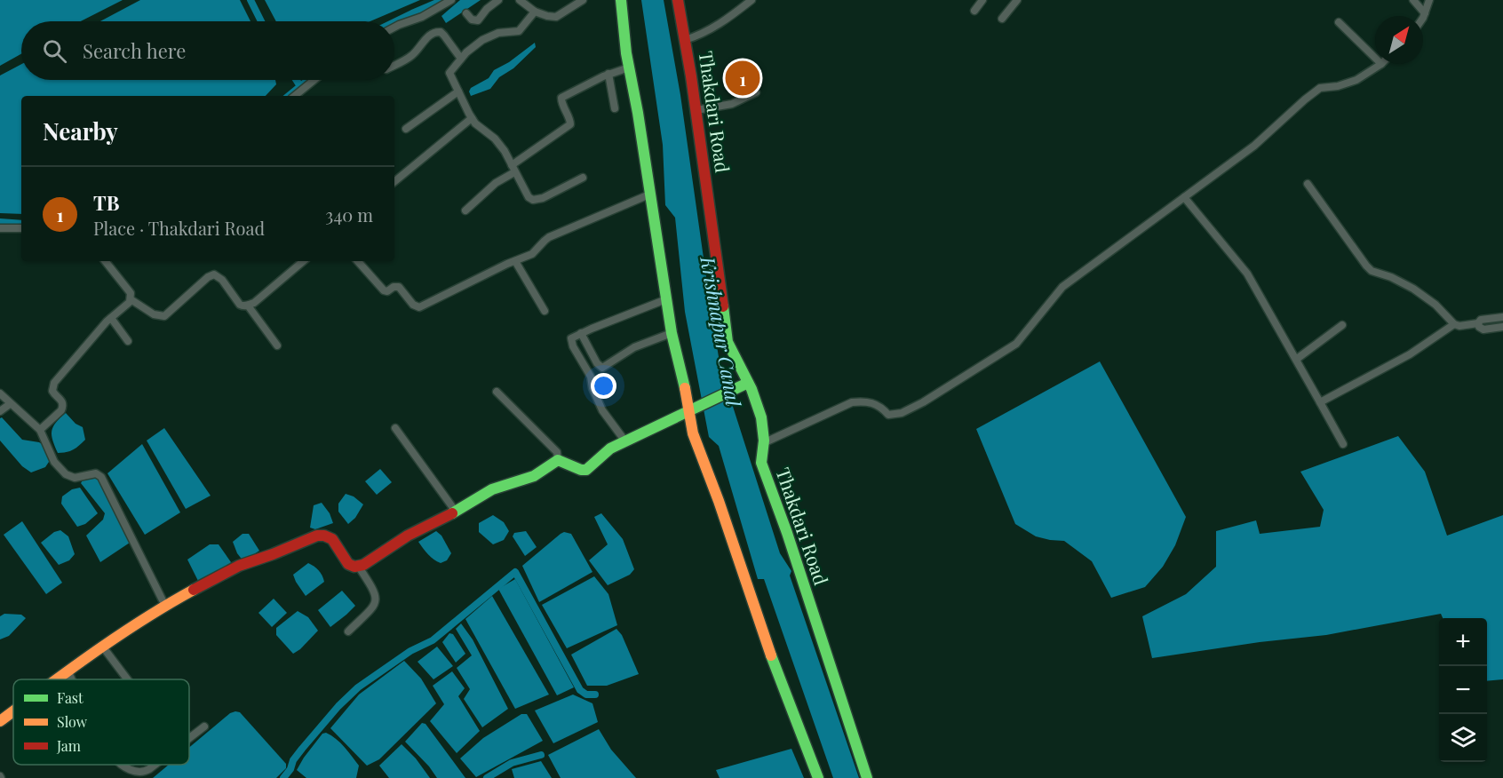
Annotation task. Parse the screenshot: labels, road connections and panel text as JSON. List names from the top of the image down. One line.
{"streets":{"street":["Thakdari Road"]},"water":["Krishnapur Canal"],"legend":["Fast","Slow","Jam"],"north":"top right","page":{"search":"Search here","pins":"1","heading":"Nearby","list":[{"mark":"1","name":"TB","note":"Place · Thakdari Road","value":"340 m"}],"map_buttons":["+","−"]}}
